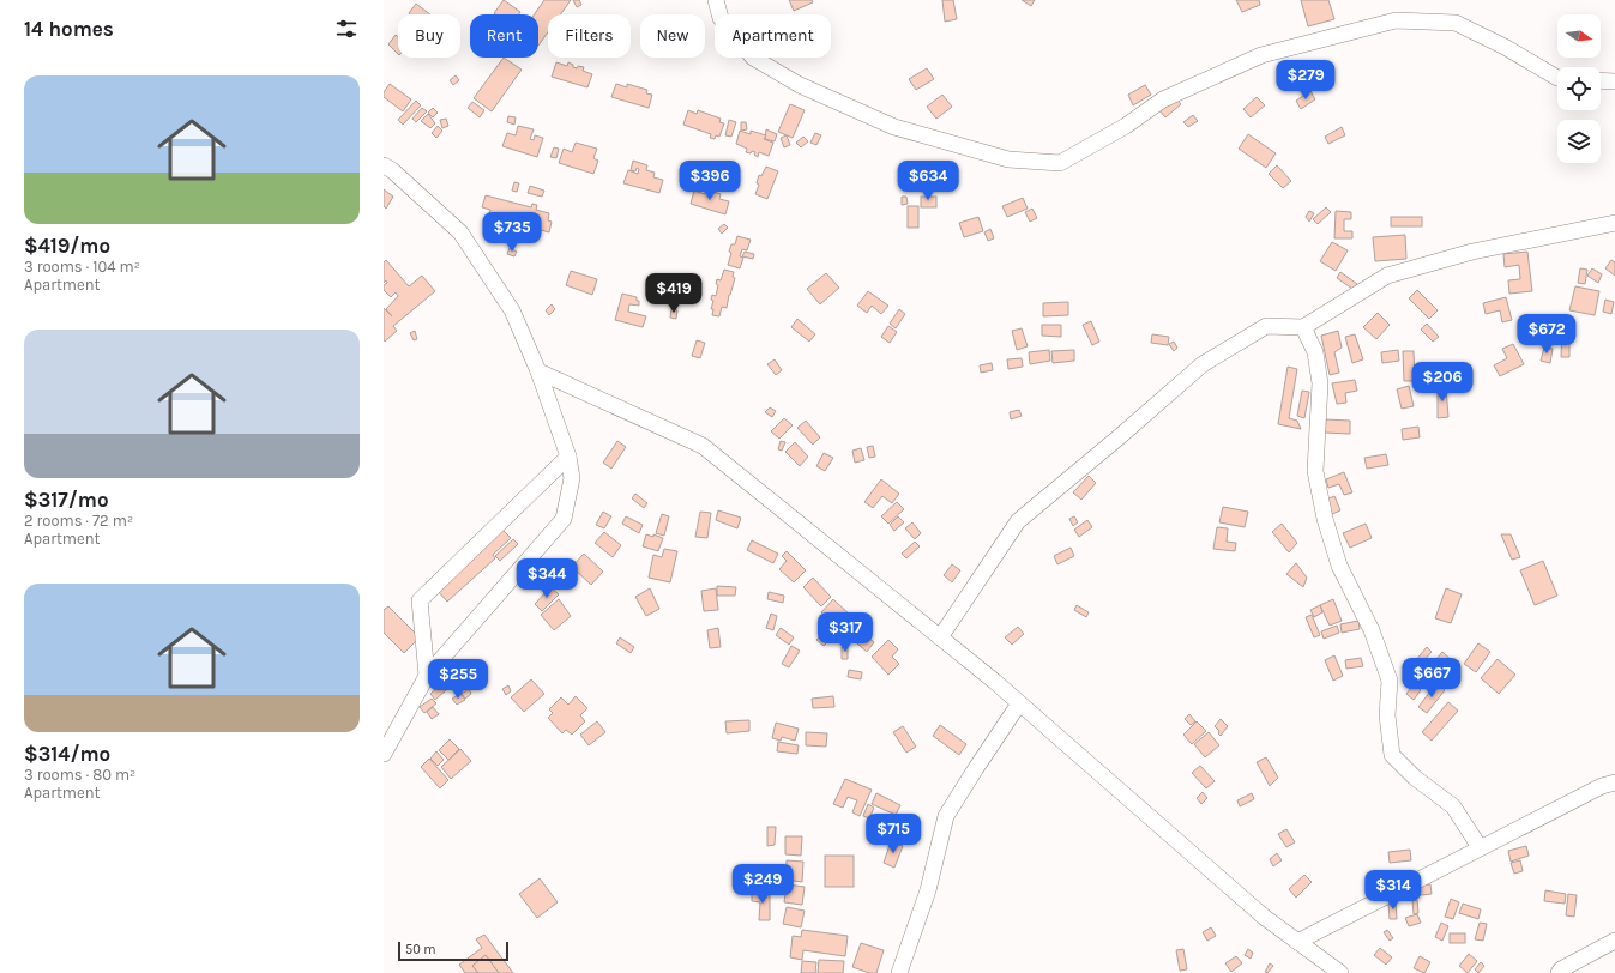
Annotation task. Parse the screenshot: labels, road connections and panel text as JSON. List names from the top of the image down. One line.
{"scale_bar":"50 m","north":"right","page":{"heading":"14 homes","chip":["Buy","Rent","Filters","New","Apartment"],"list":[{"name":"$419/mo","note":"3 rooms · 104 m² · Apartment"},{"name":"$317/mo","note":"2 rooms · 72 m² · Apartment"},{"name":"$314/mo","note":"3 rooms · 80 m² · Apartment"}],"price":["$279","$396","$634","$735","$419","$672","$206","$344","$317","$667","$255","$715","$249","$314"],"scale":"50 m"}}
